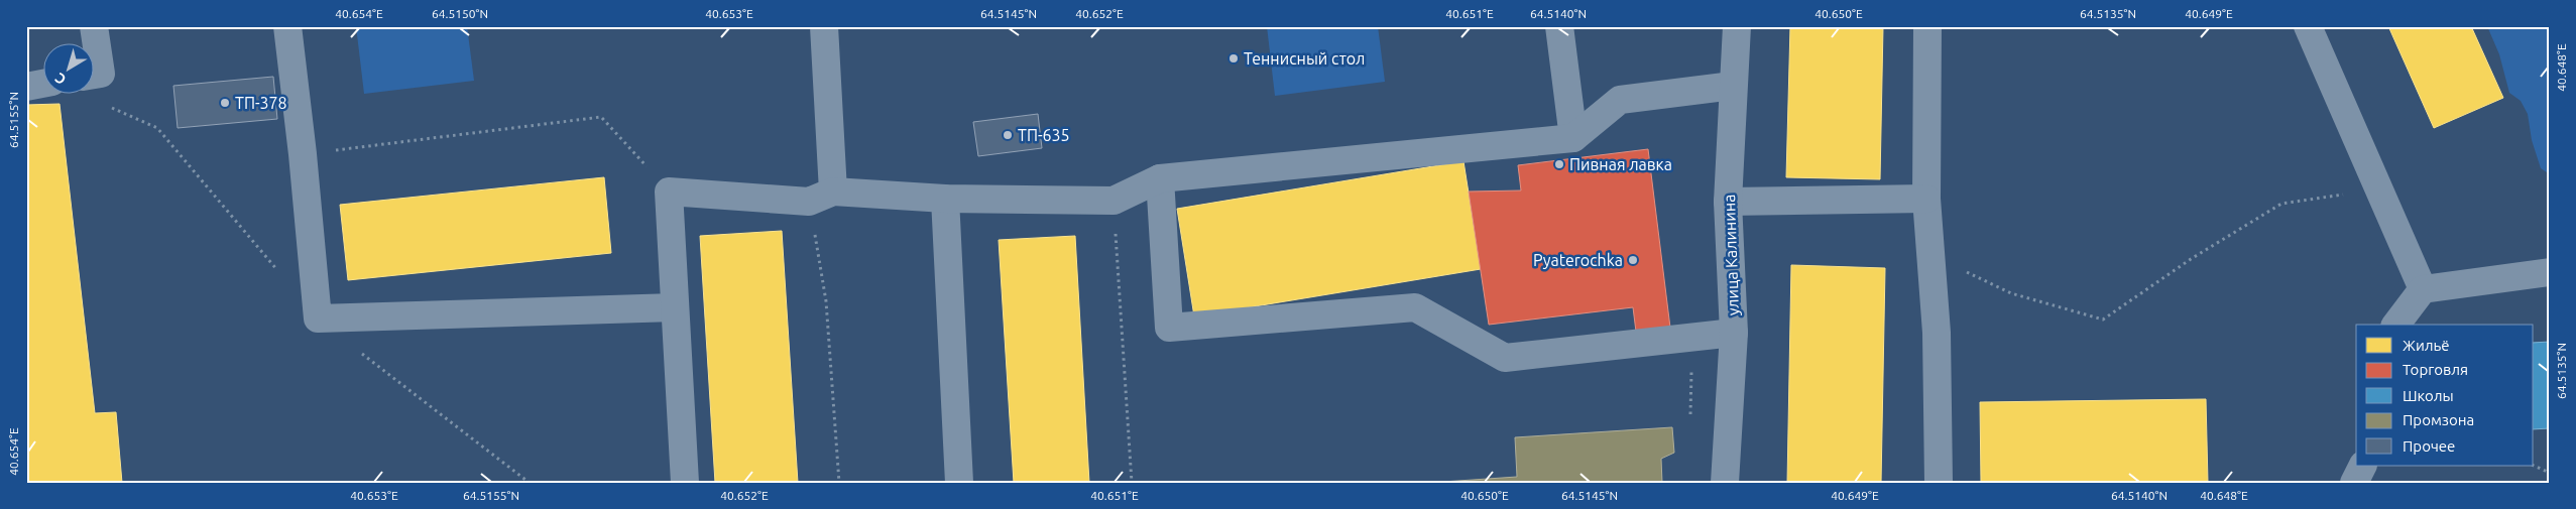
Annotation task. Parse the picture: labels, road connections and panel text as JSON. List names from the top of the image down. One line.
{"streets":{"street":["улица Калинина"]},"places":["Теннисный стол","ТП-378","ТП-635","Пивная лавка","Pyaterochka"],"legend":["Жильё","Торговля","Школы","Промзона","Прочее"],"north":"bottom left","coordinates":["40.654°E","64.5150°N","40.653°E","64.5145°N","40.652°E","40.651°E","64.5140°N","40.650°E","64.5135°N","40.649°E","40.648°E","64.5155°N"]}
